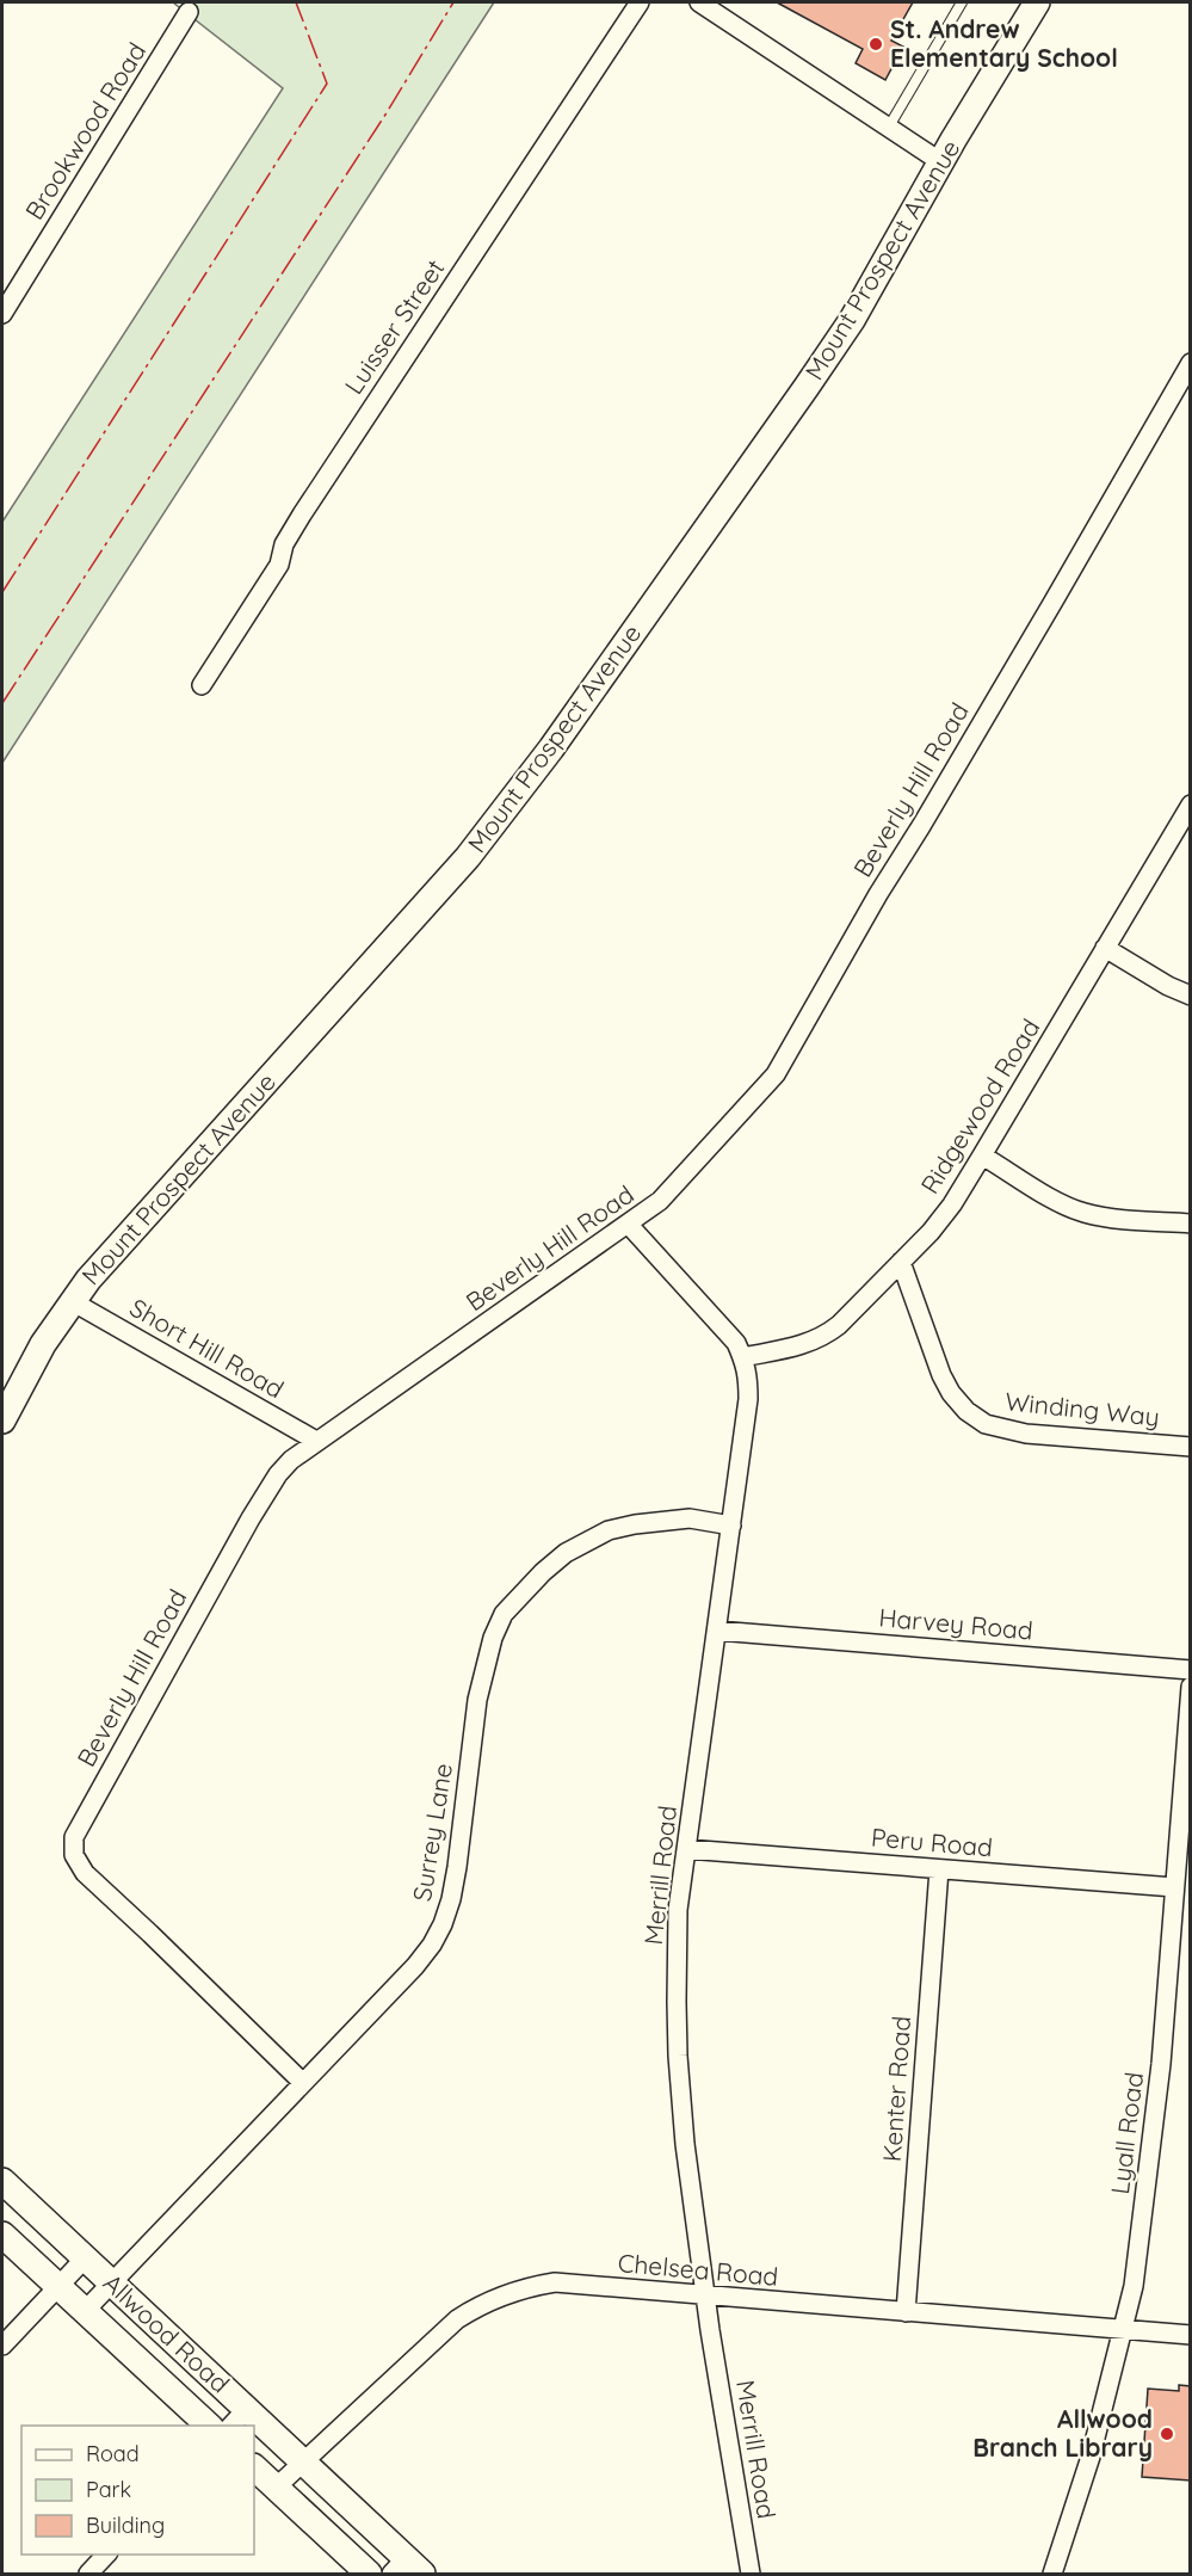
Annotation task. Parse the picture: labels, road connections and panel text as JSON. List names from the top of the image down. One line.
{"streets":{"street":["Brookwood Road","Mount Prospect Avenue","Luisser Street","Beverly Hill Road","Ridgewood Road","Short Hill Road","Winding Way","Harvey Road","Surrey Lane","Peru Road","Merrill Road","Kenter Road","Lyall Road","Chelsea Road","Allwood Road"]},"crossings":[["Mount Prospect Avenue","Short Hill Road"],["Beverly Hill Road","Short Hill Road"],["Beverly Hill Road","Surrey Lane"],["Beverly Hill Road","Merrill Road"],["Ridgewood Road","Winding Way"],["Ridgewood Road","Merrill Road"],["Harvey Road","Merrill Road"],["Surrey Lane","Merrill Road"],["Surrey Lane","Allwood Road"],["Peru Road","Merrill Road"],["Peru Road","Kenter Road"],["Peru Road","Lyall Road"],["Merrill Road","Chelsea Road"],["Kenter Road","Chelsea Road"],["Lyall Road","Chelsea Road"],["Chelsea Road","Allwood Road"]],"places":["St. Andrew Elementary School","Allwood Branch Library"],"legend":["Road","Park","Building"]}
